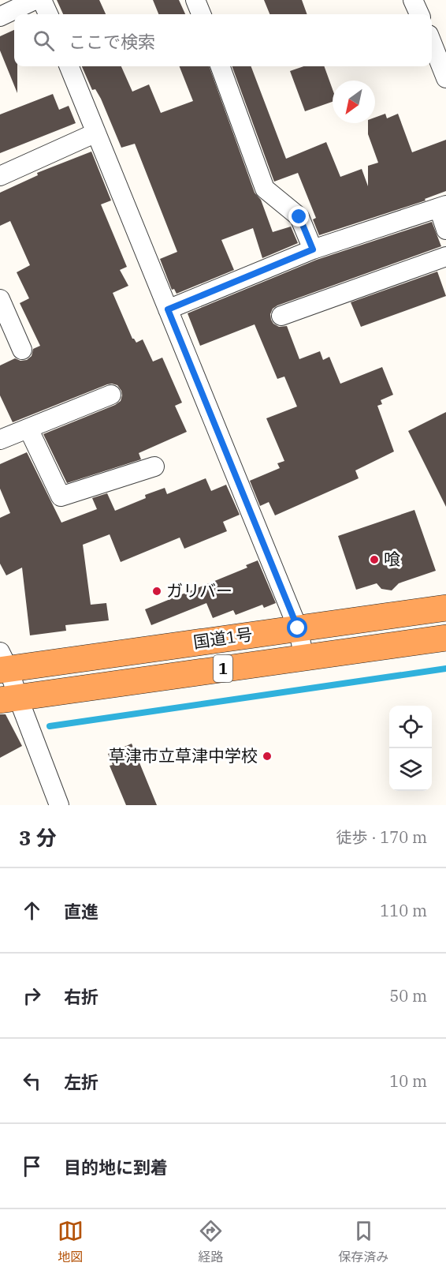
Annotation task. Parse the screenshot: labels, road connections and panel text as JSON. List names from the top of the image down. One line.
{"streets":{"highway":["国道1号","1"]},"places":["喰","ガリバー","草津市立草津中学校"],"north":"bottom left","page":{"search":"ここで検索","heading":["3 分","徒歩 · 170 m"],"list":[["直進","110 m"],["右折","50 m"],["左折","10 m"],"目的地に到着"],"nav":["地図","経路","保存済み"]}}
